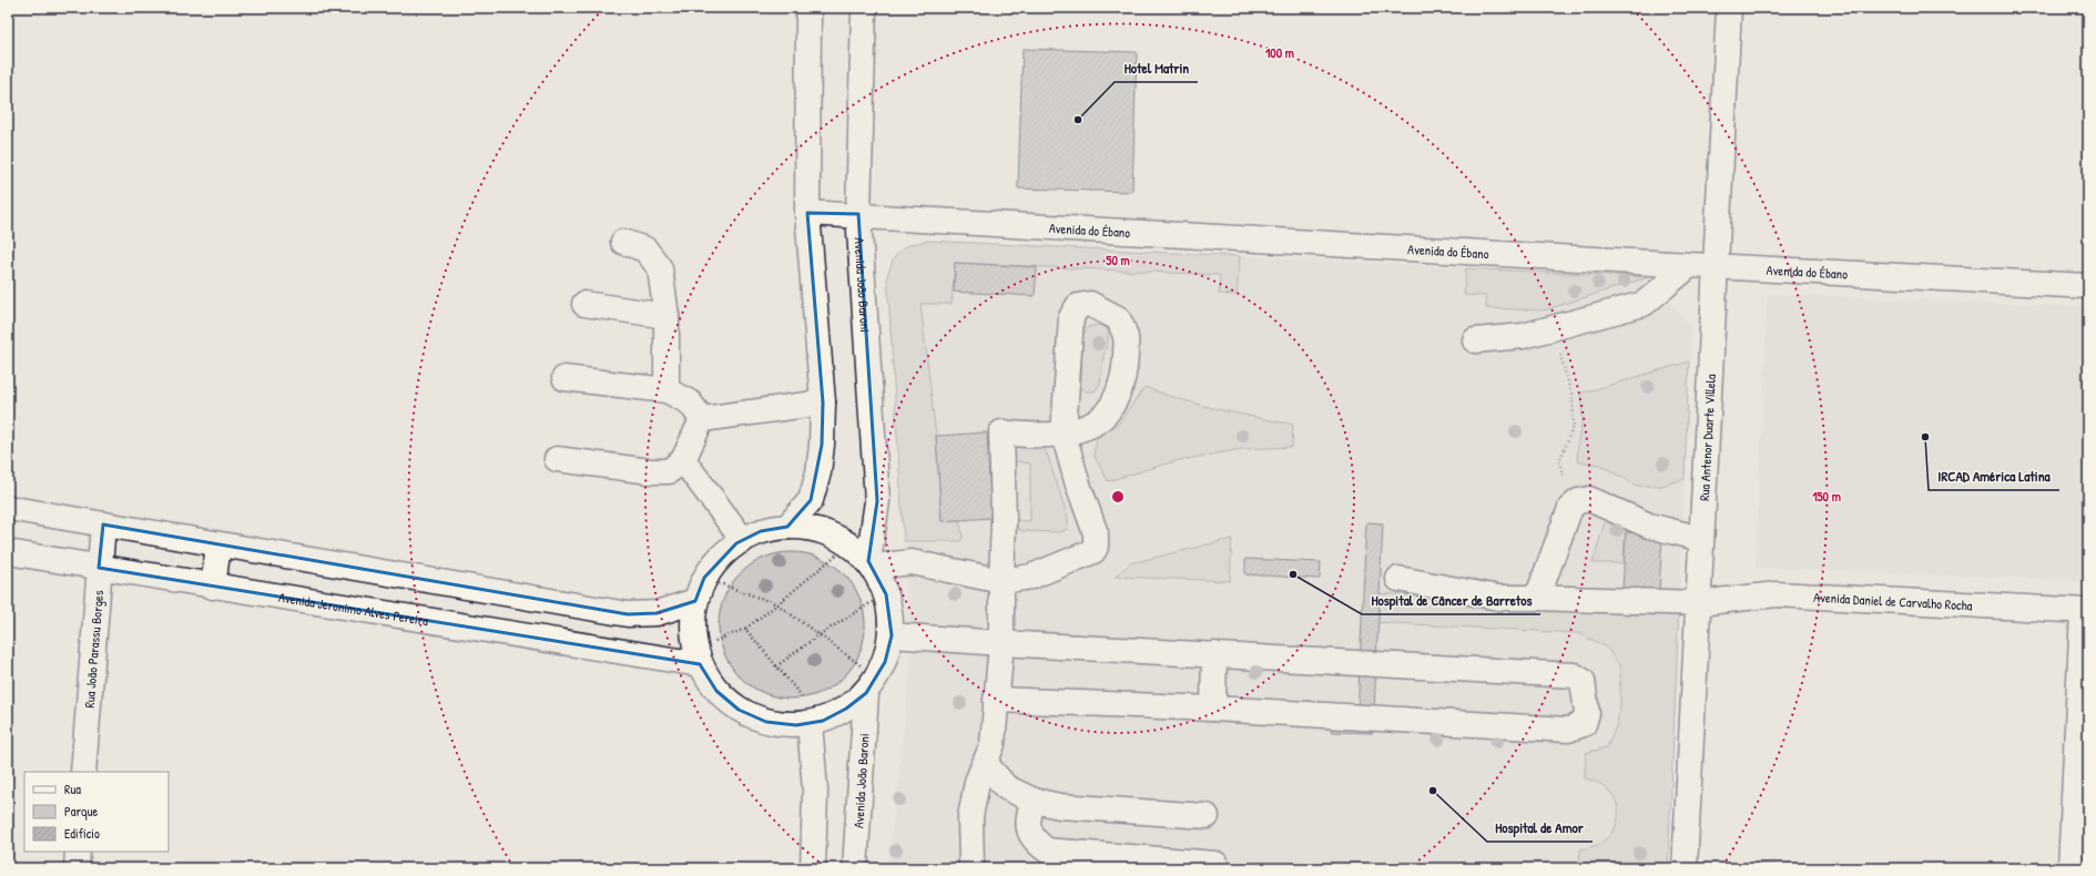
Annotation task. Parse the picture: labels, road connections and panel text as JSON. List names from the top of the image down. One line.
{"streets":{"street":["Avenida do Ébano","Avenida João Baroni","Rua Antenor Duarte Villela","Avenida Daniel de Carvalho Rocha","Avenida Jeronimo Alves Pereira","Rua João Parassu Borges"]},"crossings":[["Avenida do Ébano","Avenida João Baroni"],["Avenida do Ébano","Rua Antenor Duarte Villela"],["Rua Antenor Duarte Villela","Avenida Daniel de Carvalho Rocha"],["Avenida Jeronimo Alves Pereira","Rua João Parassu Borges"]],"places":["Hotel Matrin","IRCAD América Latina","Hospital de Câncer de Barretos","Hospital de Amor"],"legend":["Rua","Parque","Edifício"],"rings":["100 m","50 m","150 m"]}
